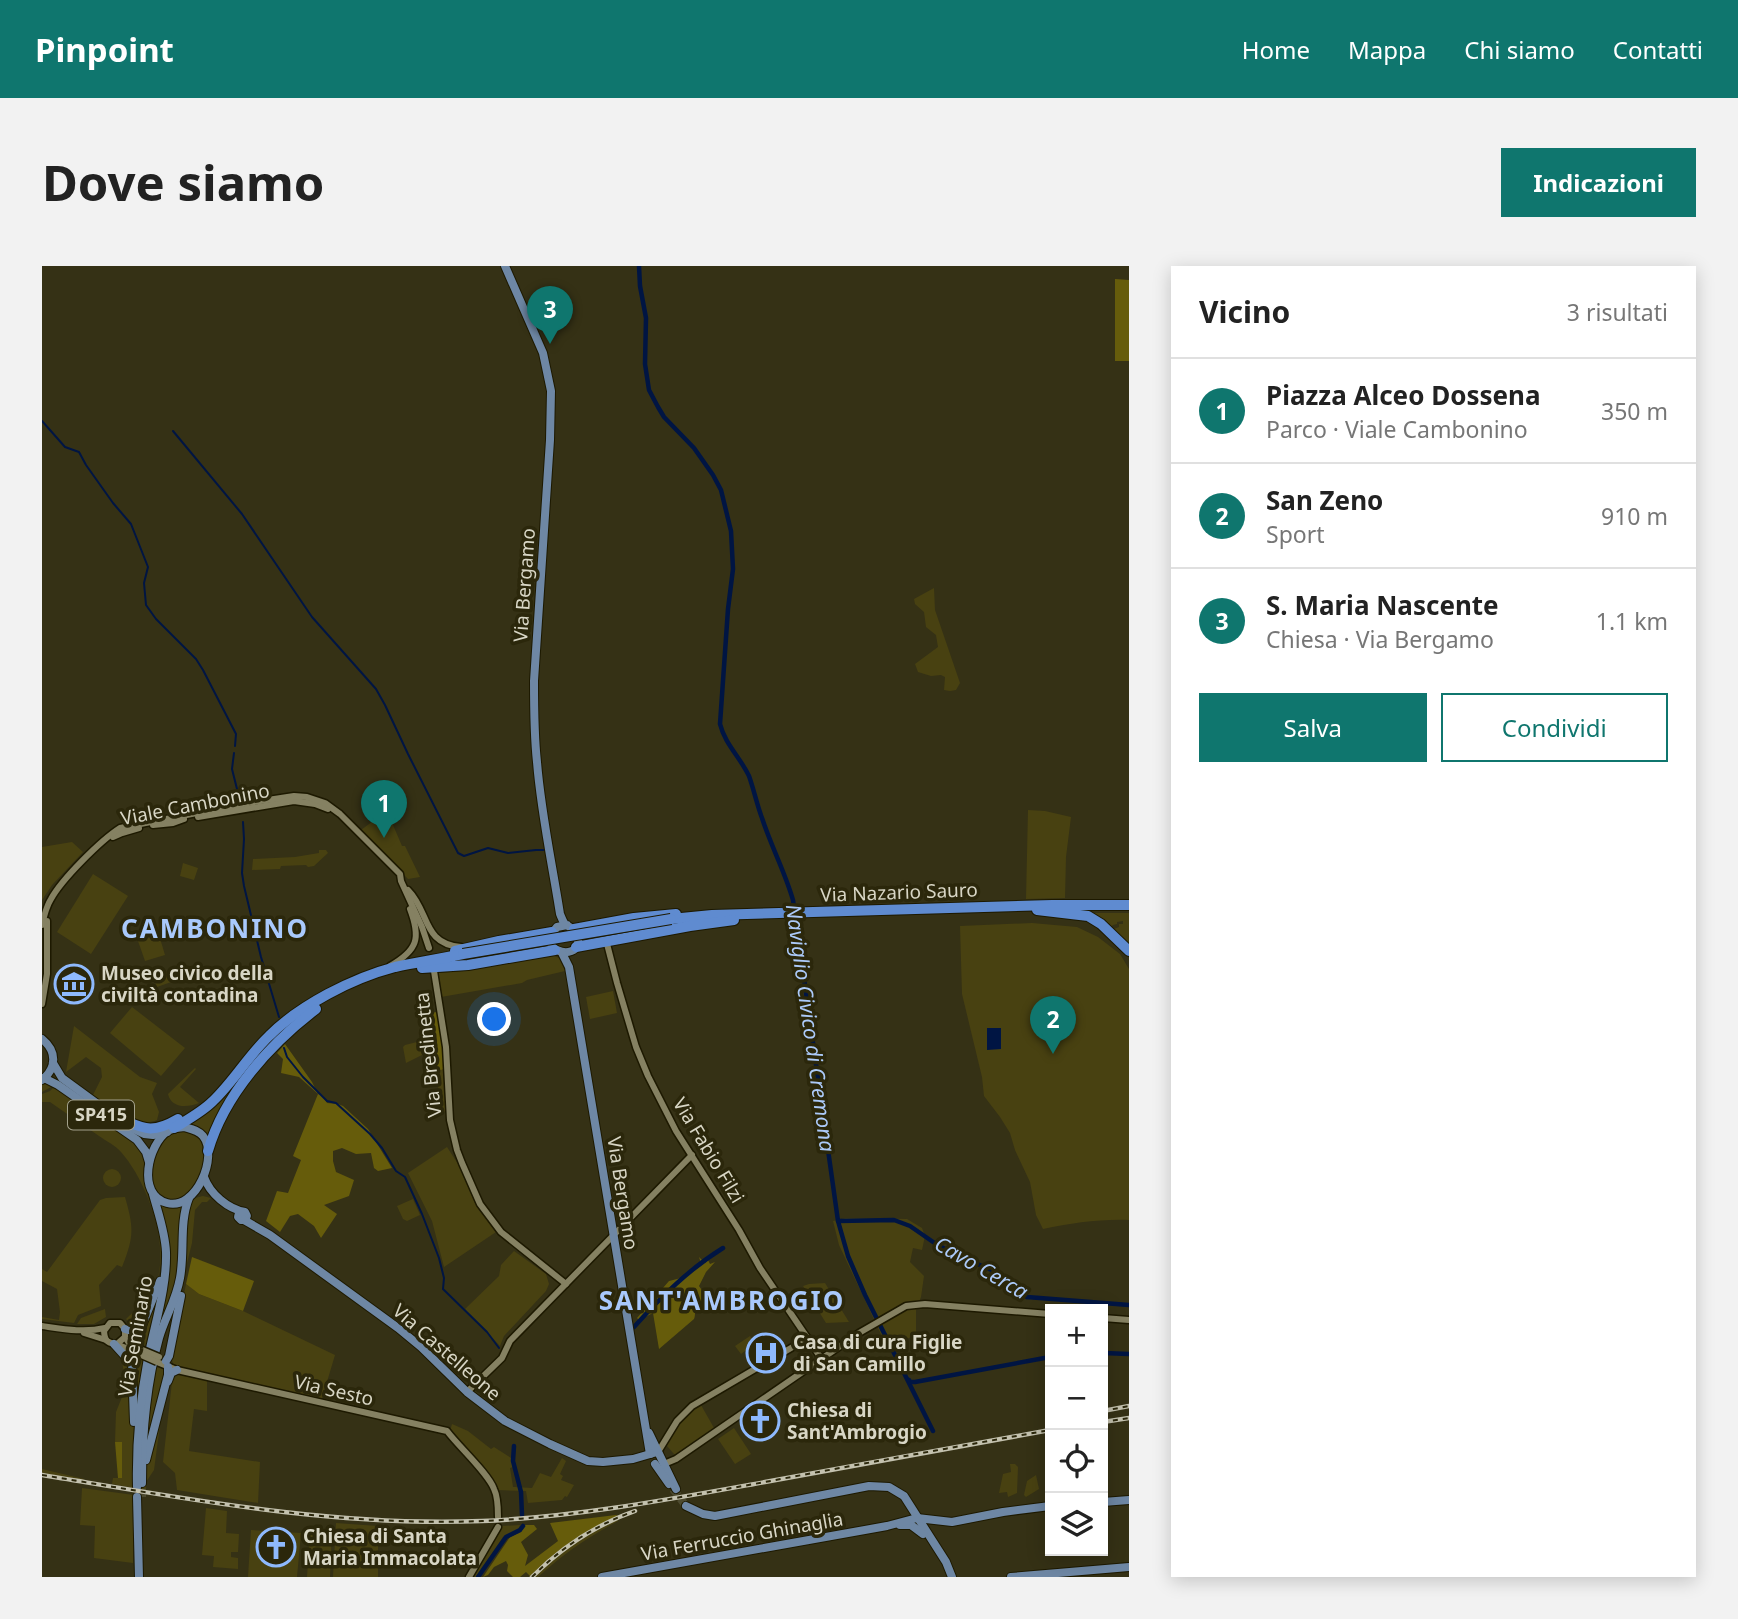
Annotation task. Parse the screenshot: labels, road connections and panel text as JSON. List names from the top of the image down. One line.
{"streets":{"highway":["Via Nazario Sauro","SP415","Via Seminario"],"main road":["Via Bergamo","Via Castelleone","Via Ferruccio Ghinaglia"],"street":["Viale Cambonino","Via Bredinetta","Via Fabio Filzi","Via Sesto"]},"crossings":[["Via Bergamo","Via Castelleone"],["SP415","Via Seminario"],["SP415","Via Castelleone"],["Via Seminario","Via Castelleone"]],"districts":["CAMBONINO","SANT'AMBROGIO"],"water":["Naviglio Civico di Cremona","Cavo Cerca"],"places":{"museum":["Museo civico della civiltà contadina"],"hospital":["Casa di cura Figlie di San Camillo"],"church":["Chiesa di Sant'Ambrogio","Chiesa di Santa Maria Immacolata"]},"page":{"header":"Pinpoint","nav":["Home","Mappa","Chi siamo","Contatti"],"buttons":["Indicazioni",["Salva","Condividi"]],"title":"Dove siamo","heading":["Vicino","3 risultati"],"pins":["3","1","2"],"list":[{"mark":"1","name":"Piazza Alceo Dossena","note":"Parco · Viale Cambonino","value":"350 m"},{"mark":"2","name":"San Zeno","note":"Sport","value":"910 m"},{"mark":"3","name":"S. Maria Nascente","note":"Chiesa · Via Bergamo","value":"1.1 km"}],"map_buttons":["+","−"]}}
